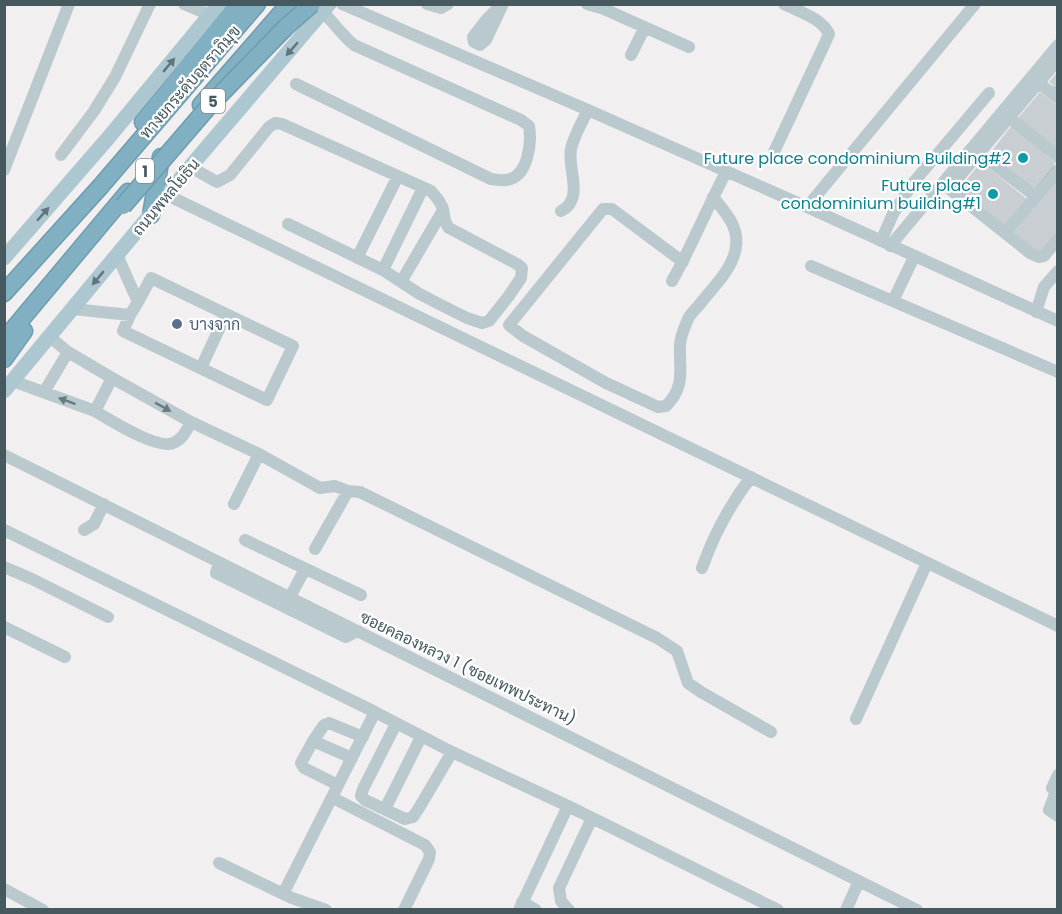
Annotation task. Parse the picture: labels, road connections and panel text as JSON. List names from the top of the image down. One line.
{"streets":{"highway":["ทางยกระดับอุตราภิมุข","5","1","ถนนพหลโยธิน"],"street":["ซอยคลองหลวง 1 (ซอยเทพประทาน)"]},"crossings":[["ทางยกระดับอุตราภิมุข","1"],["ทางยกระดับอุตราภิมุข","ถนนพหลโยธิน"]],"places":["Future place condominium Building#2","Future place condominium building#1","บางจาก"]}
